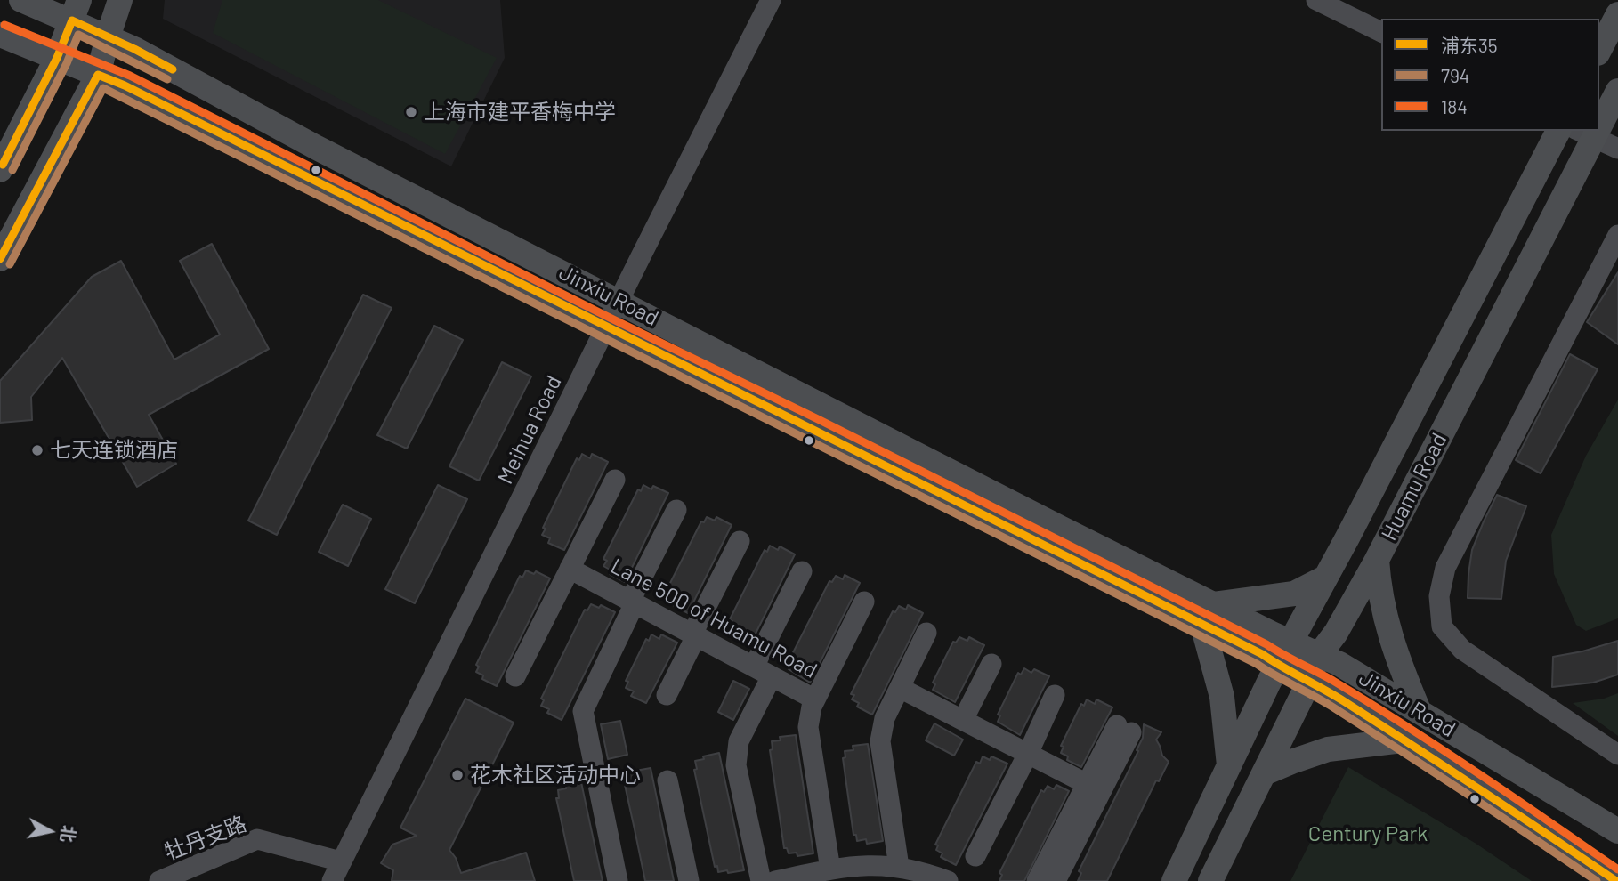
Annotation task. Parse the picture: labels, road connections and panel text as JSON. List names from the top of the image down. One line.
{"streets":{"main road":["Jinxiu Road","Huamu Road"],"street":["Meihua Road","Lane 500 of Huamu Road","牡丹支路"]},"crossings":[["Jinxiu Road","Meihua Road"],["Jinxiu Road","Huamu Road"],["Meihua Road","牡丹支路"]],"parks":["Century Park"],"places":["上海市建平香梅中学","七天连锁酒店","花木社区活动中心"],"lines":["transit line 浦东35","transit line 184","transit line 794"],"legend":["浦东35","794","184"],"north":"right"}
